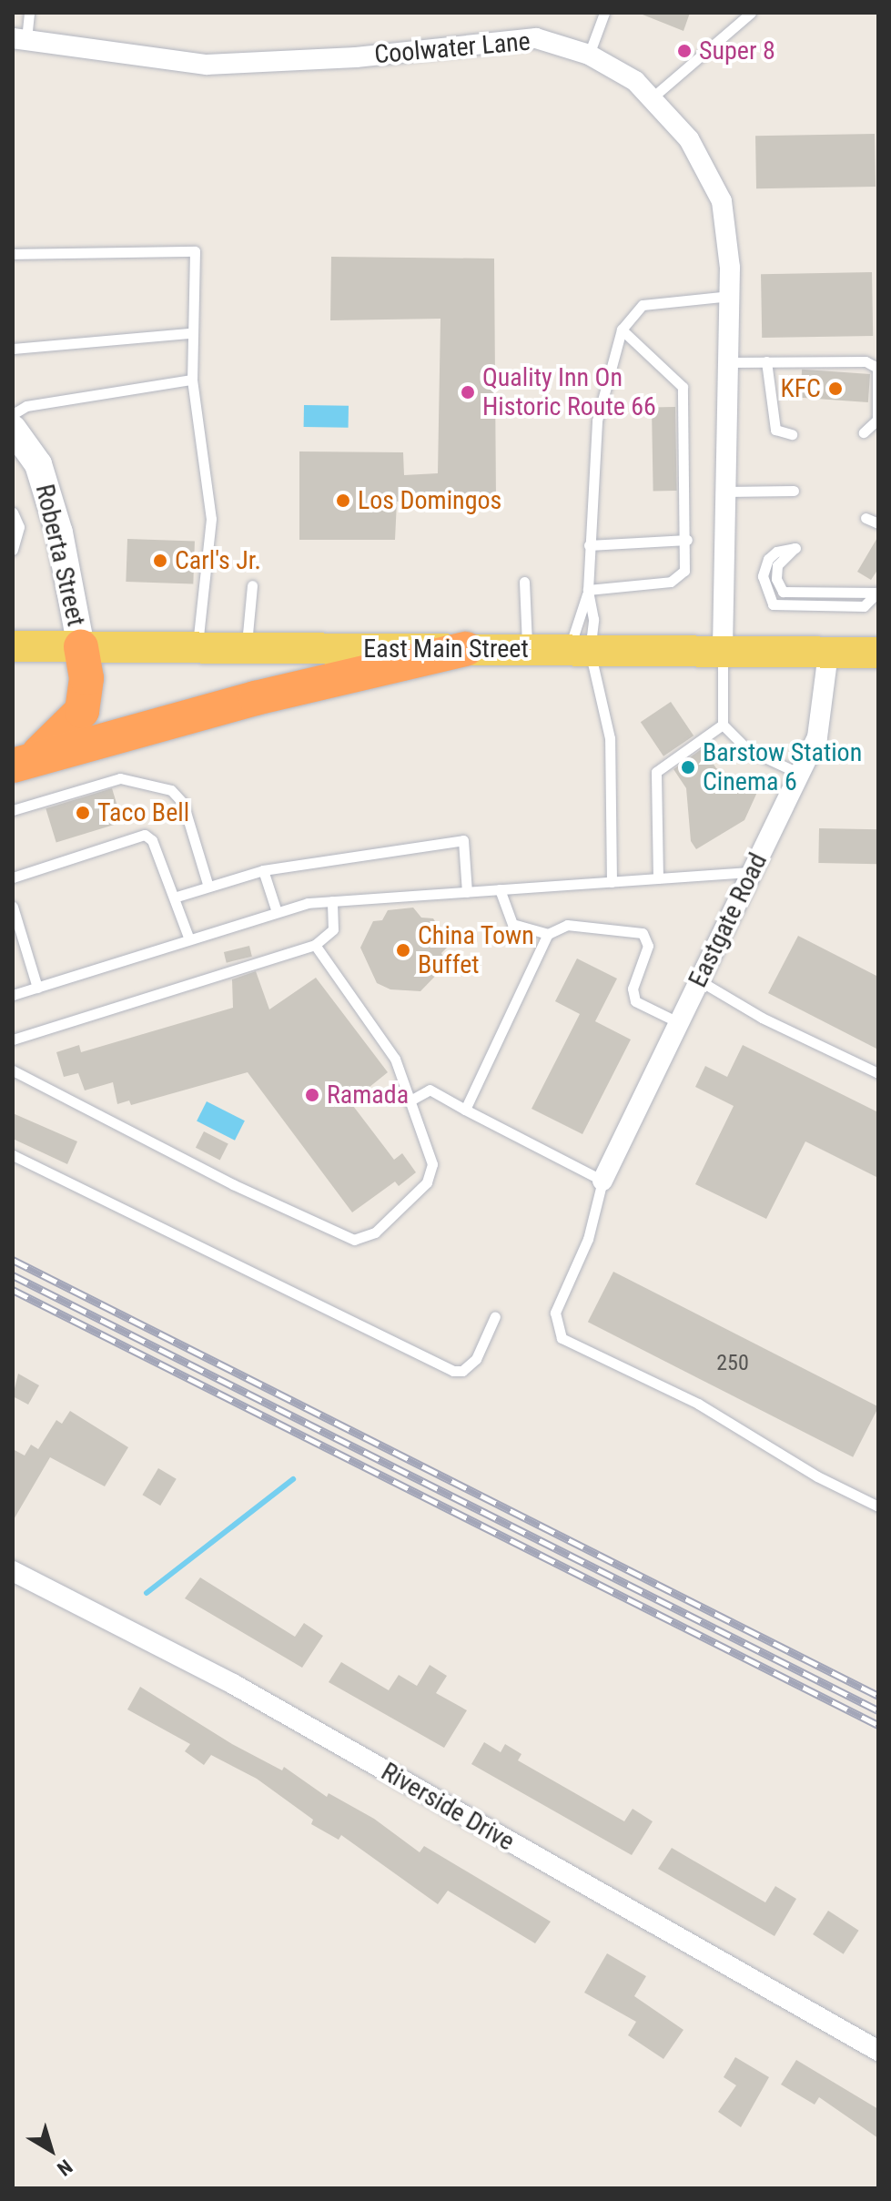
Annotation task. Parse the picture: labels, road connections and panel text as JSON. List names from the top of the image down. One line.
{"streets":{"main road":["East Main Street"],"street":["Coolwater Lane","Roberta Street","Eastgate Road","Riverside Drive"]},"crossings":[["Coolwater Lane","East Main Street"],["Roberta Street","East Main Street"],["East Main Street","Eastgate Road"]],"places":["Super 8","KFC","Quality Inn On Historic Route 66","Los Domingos","Carl's Jr.","Barstow Station Cinema 6","Taco Bell","China Town Buffet","Ramada"],"house_numbers":["250"],"north":"bottom right"}
